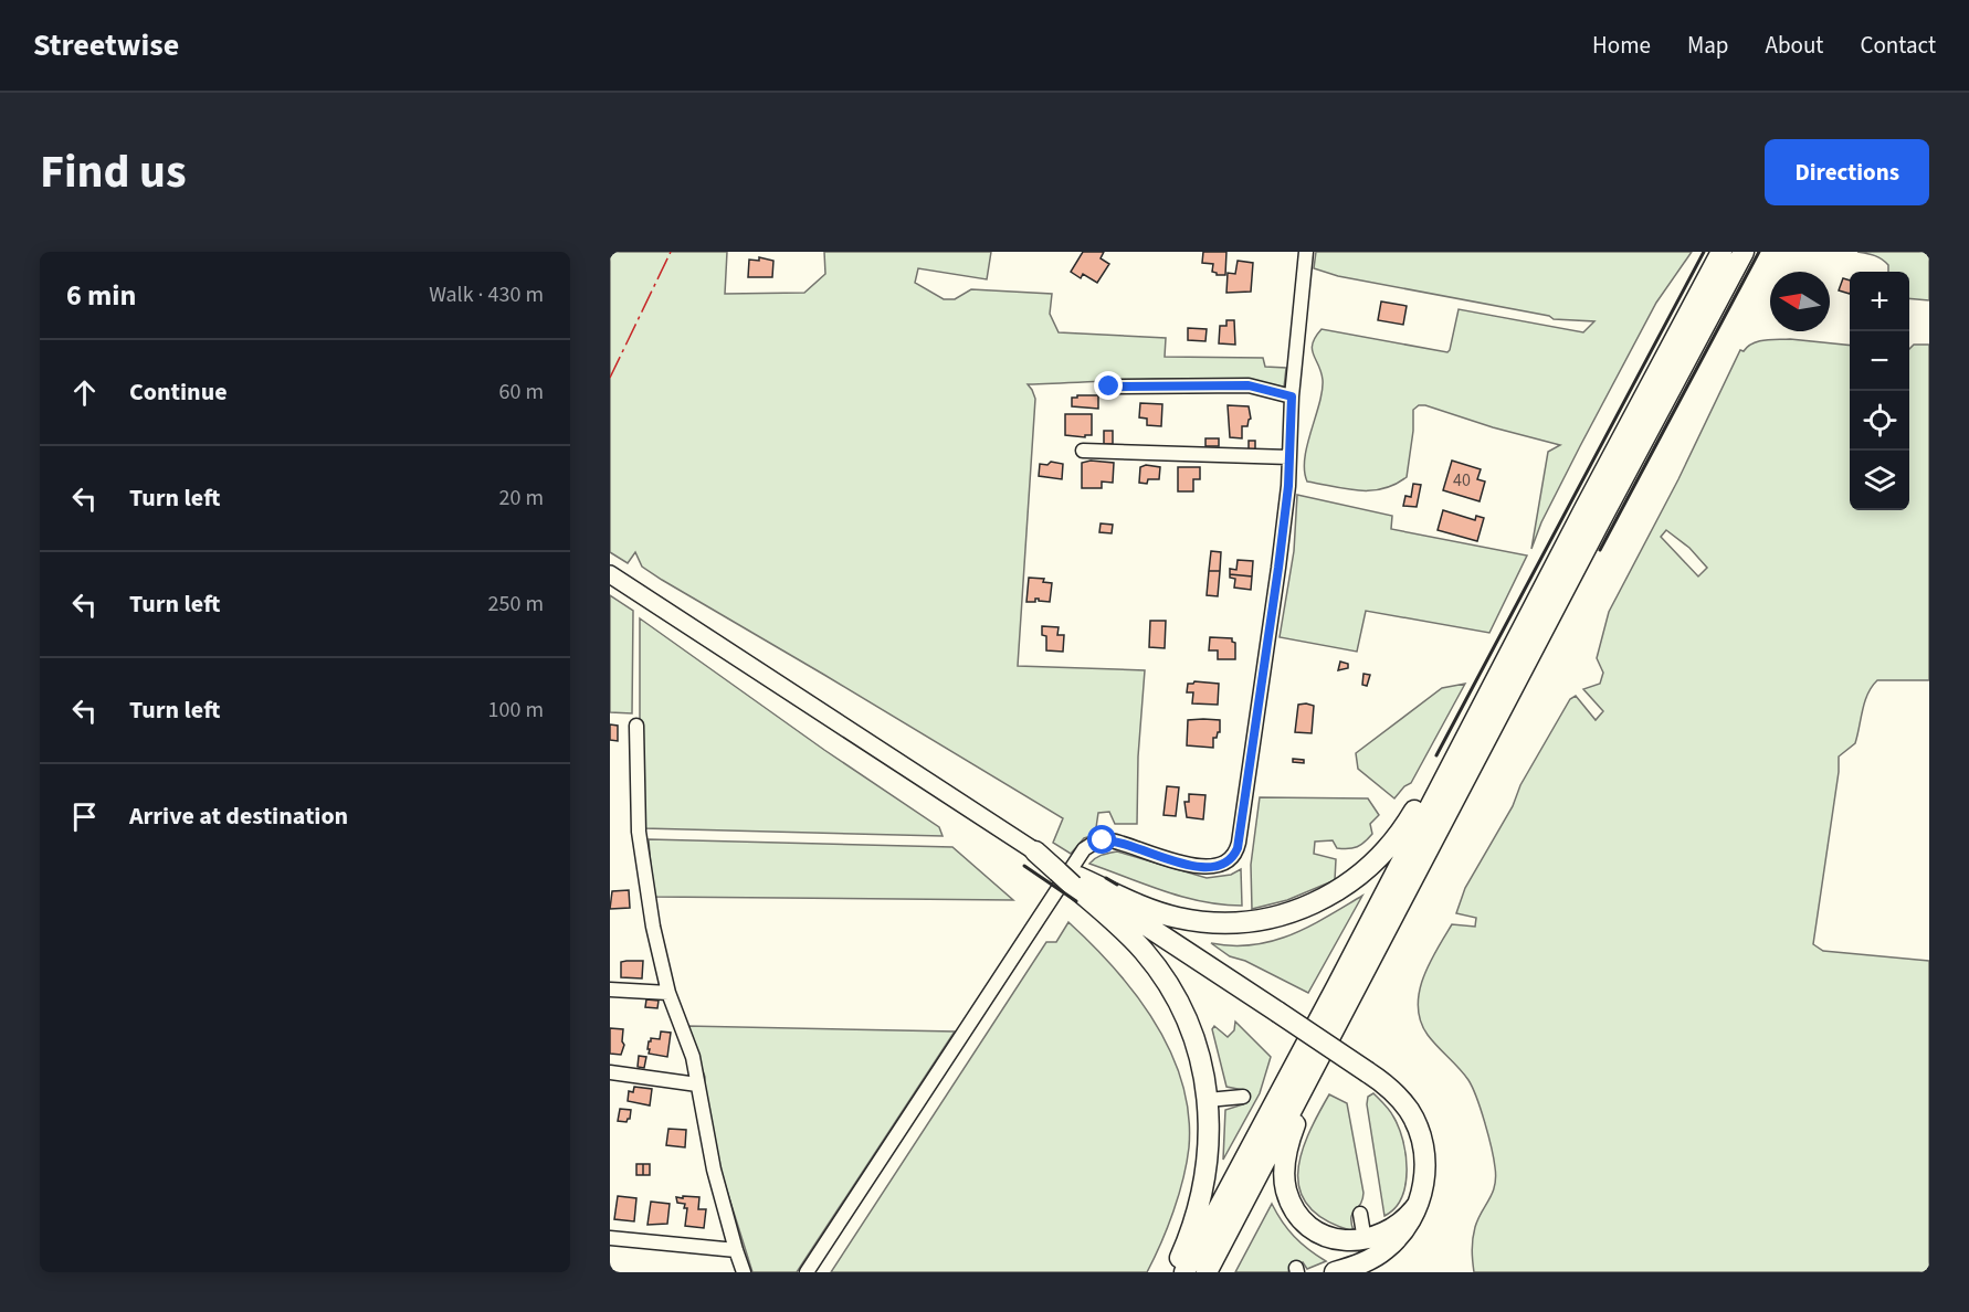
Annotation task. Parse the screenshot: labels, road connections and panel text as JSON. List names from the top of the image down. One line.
{"house_numbers":["40"],"north":"left","page":{"header":"Streetwise","nav":["Home","Map","About","Contact"],"title":"Find us","buttons":"Directions","heading":["6 min","Walk · 430 m"],"map_buttons":["+","−"],"list":[["Continue","60 m"],["Turn left","20 m"],["Turn left","250 m"],["Turn left","100 m"],"Arrive at destination"]}}
